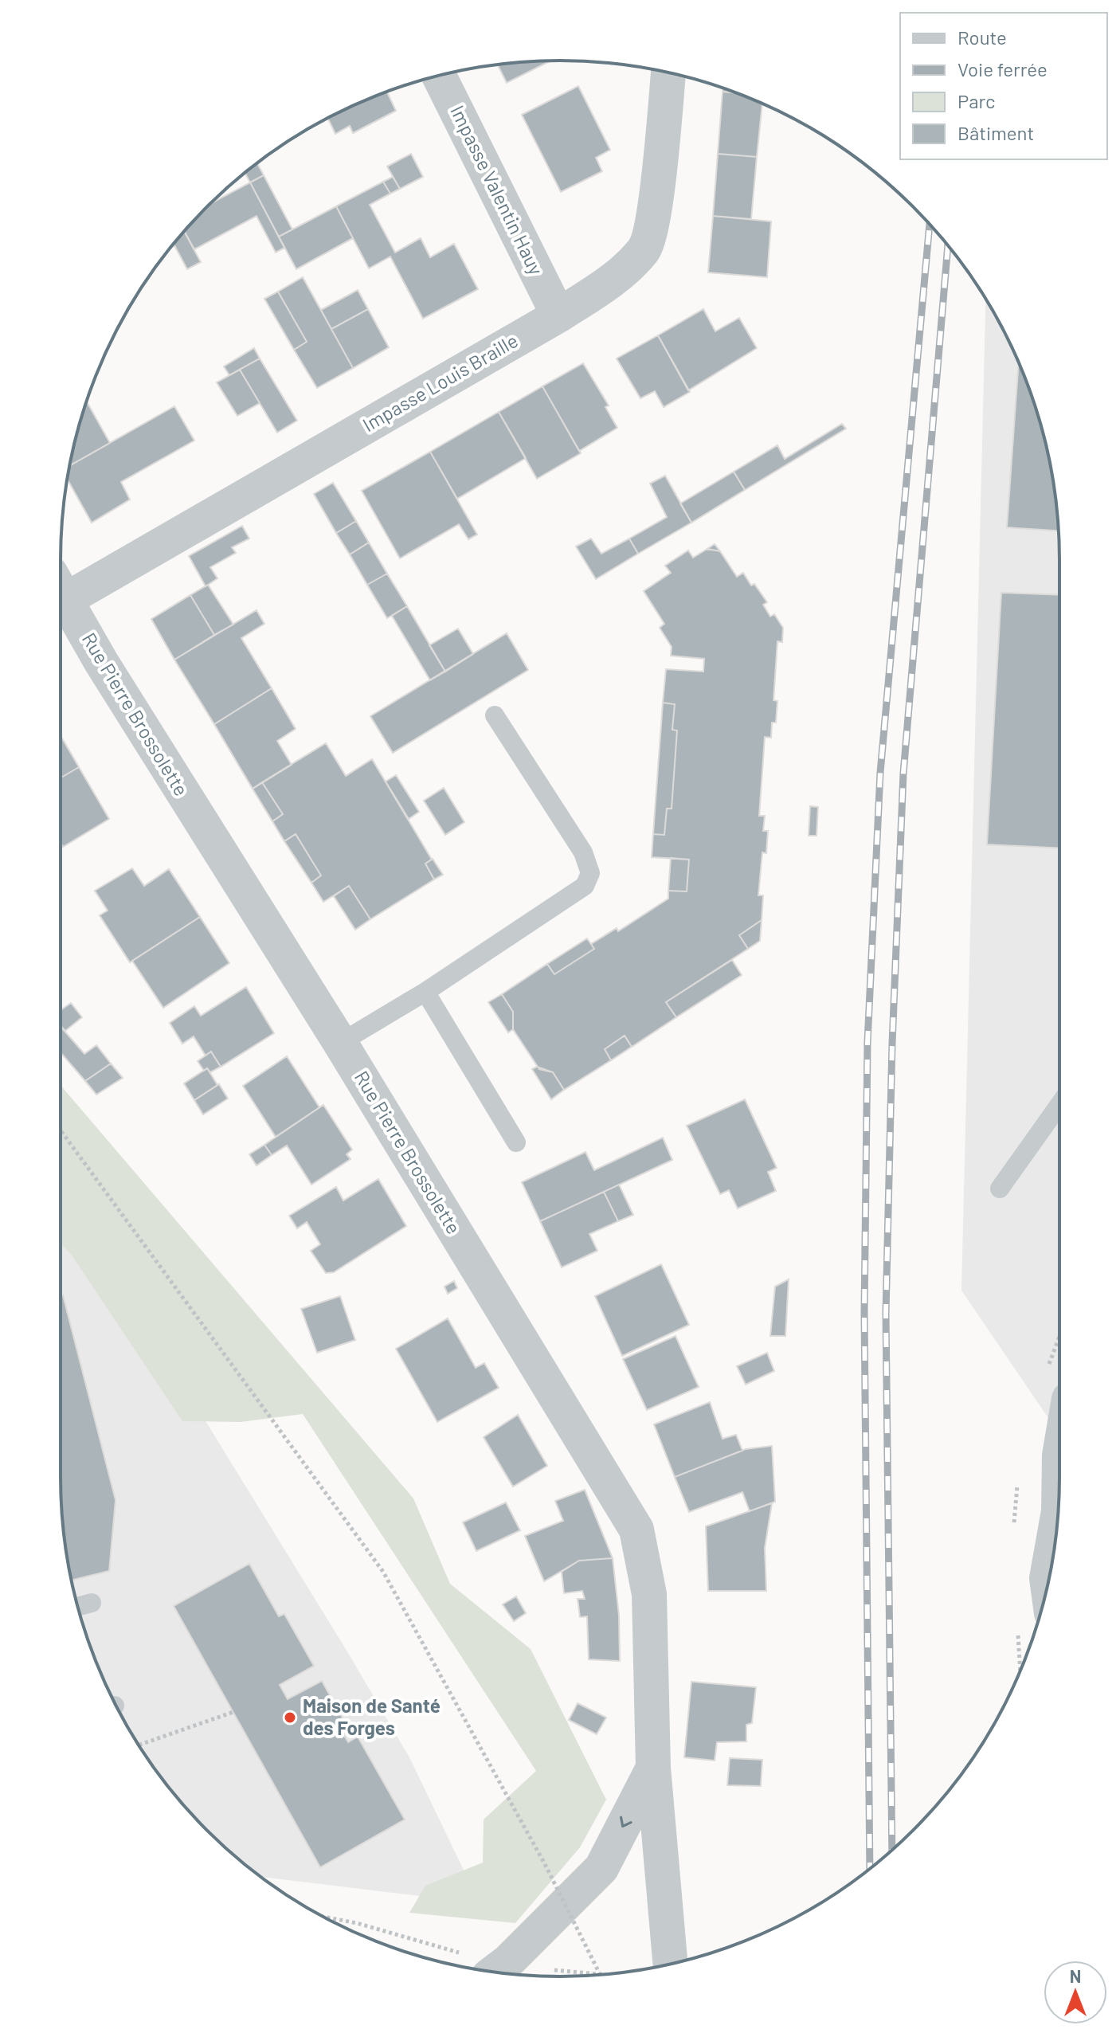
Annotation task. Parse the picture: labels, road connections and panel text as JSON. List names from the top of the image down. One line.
{"streets":{"street":["Impasse Valentin Hauy","Impasse Louis Braille","Rue Pierre Brossolette"]},"crossings":[["Impasse Valentin Hauy","Impasse Louis Braille"]],"places":["Maison de Santé des Forges"],"legend":["Route","Voie ferrée","Parc","Bâtiment"],"north":"top"}
